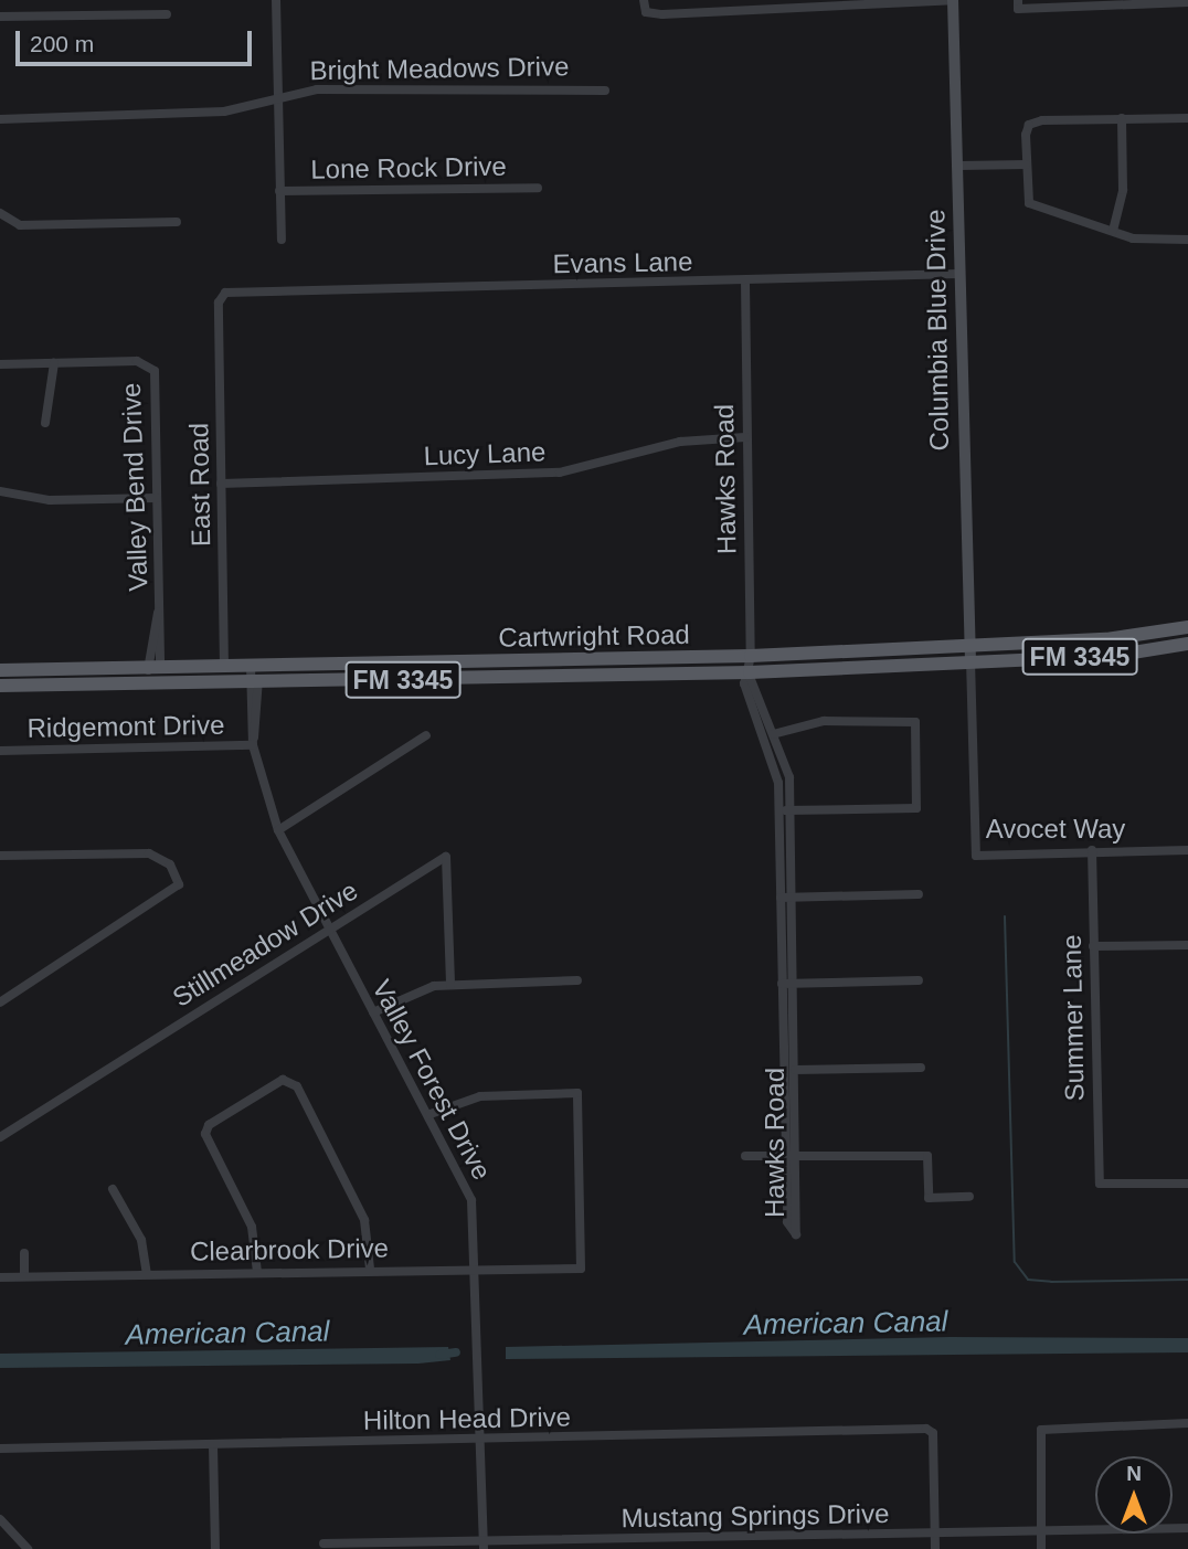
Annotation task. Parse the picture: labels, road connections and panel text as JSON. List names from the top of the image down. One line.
{"streets":{"main road":["Cartwright Road","FM 3345"],"street":["Bright Meadows Drive","Lone Rock Drive","Evans Lane","Columbia Blue Drive","Lucy Lane","Hawks Road","East Road","Valley Bend Drive","Ridgemont Drive","Avocet Way","Stillmeadow Drive","Summer Lane","Valley Forest Drive","Clearbrook Drive","Hilton Head Drive","Mustang Springs Drive"]},"crossings":[["Evans Lane","Columbia Blue Drive"],["Evans Lane","Hawks Road"],["Evans Lane","East Road"],["Columbia Blue Drive","Cartwright Road"],["Columbia Blue Drive","Avocet Way"],["Lucy Lane","Hawks Road"],["Lucy Lane","East Road"],["Hawks Road","Cartwright Road"],["East Road","Cartwright Road"],["Valley Bend Drive","Cartwright Road"],["Cartwright Road","Avocet Way"],["Cartwright Road","Valley Forest Drive"],["Ridgemont Drive","Valley Forest Drive"],["Avocet Way","Summer Lane"],["Stillmeadow Drive","Valley Forest Drive"],["Valley Forest Drive","Clearbrook Drive"],["Valley Forest Drive","Hilton Head Drive"],["Valley Forest Drive","Mustang Springs Drive"],["Hilton Head Drive","Mustang Springs Drive"]],"water":["American Canal"],"scale_bar":"200 m","north":"top"}
